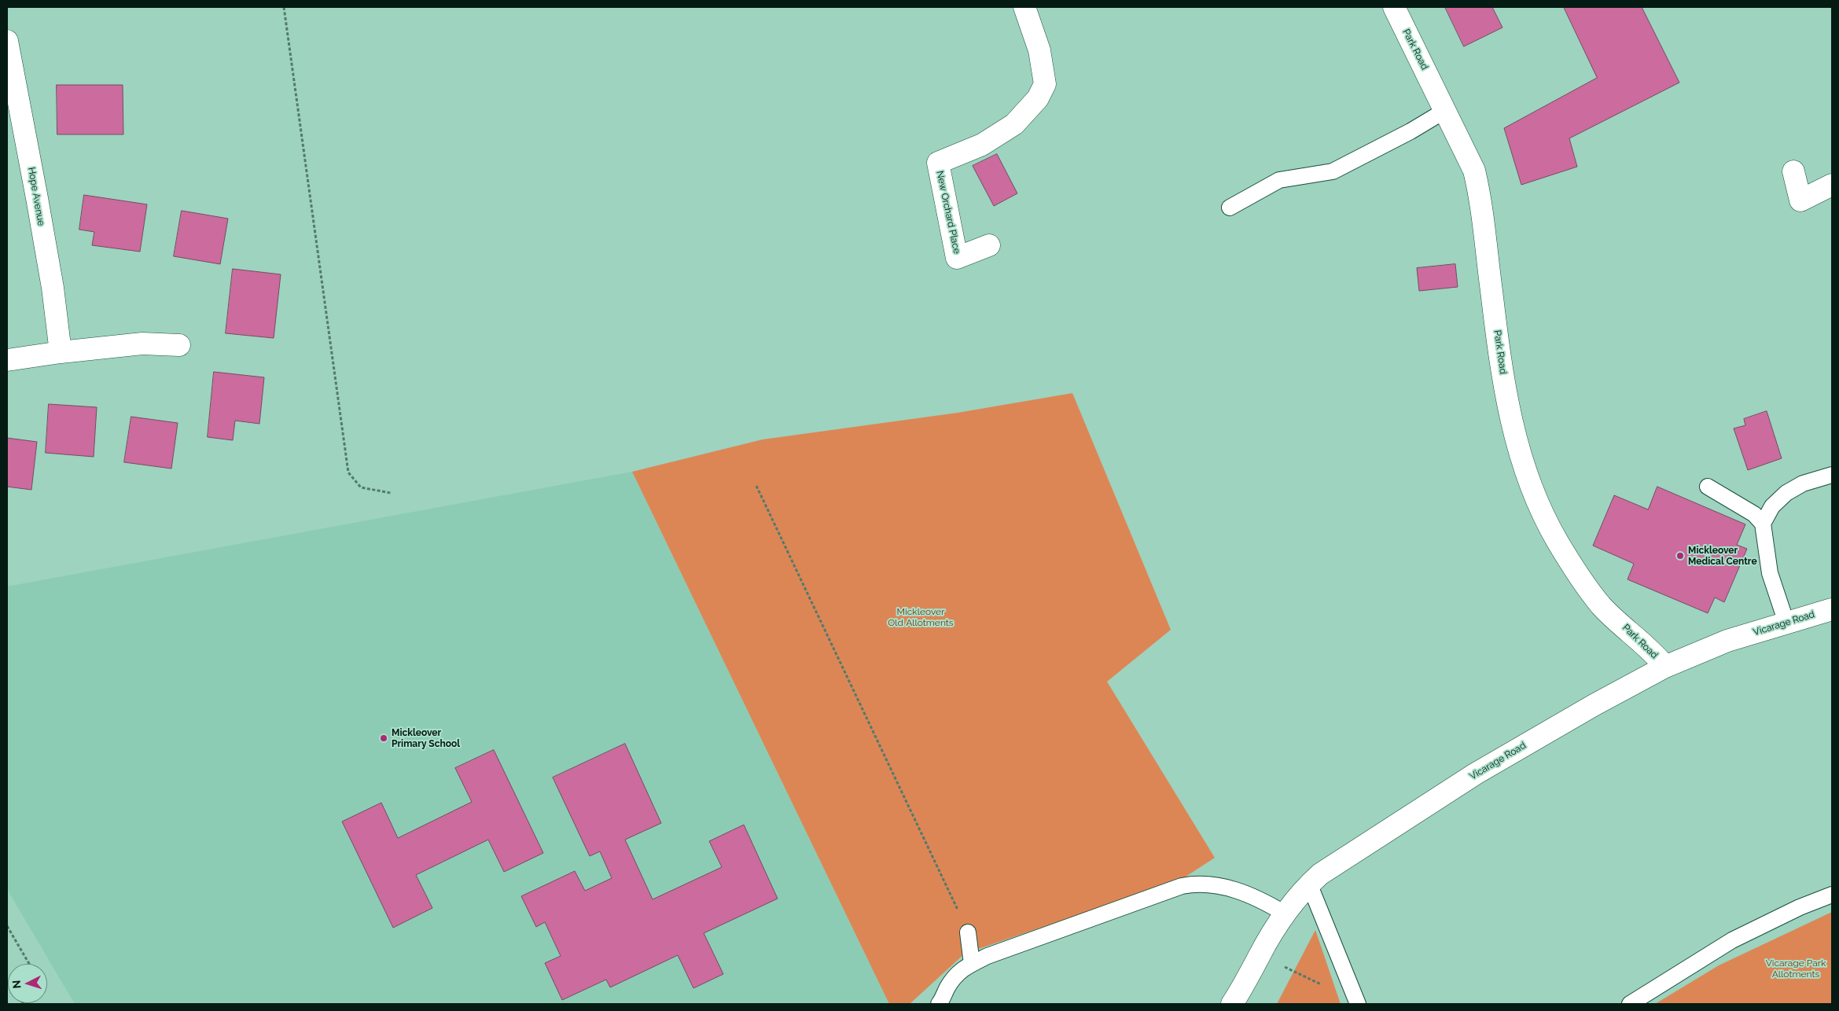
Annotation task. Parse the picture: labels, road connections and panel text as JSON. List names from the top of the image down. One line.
{"streets":{"street":["Park Road","Hope Avenue","New Orchard Place","Vicarage Road"]},"crossings":[["Park Road","Vicarage Road"]],"parks":["Mickleover Old Allotments","Vicarage Park Allotments"],"places":["Mickleover Medical Centre","Mickleover Primary School"],"north":"left"}
